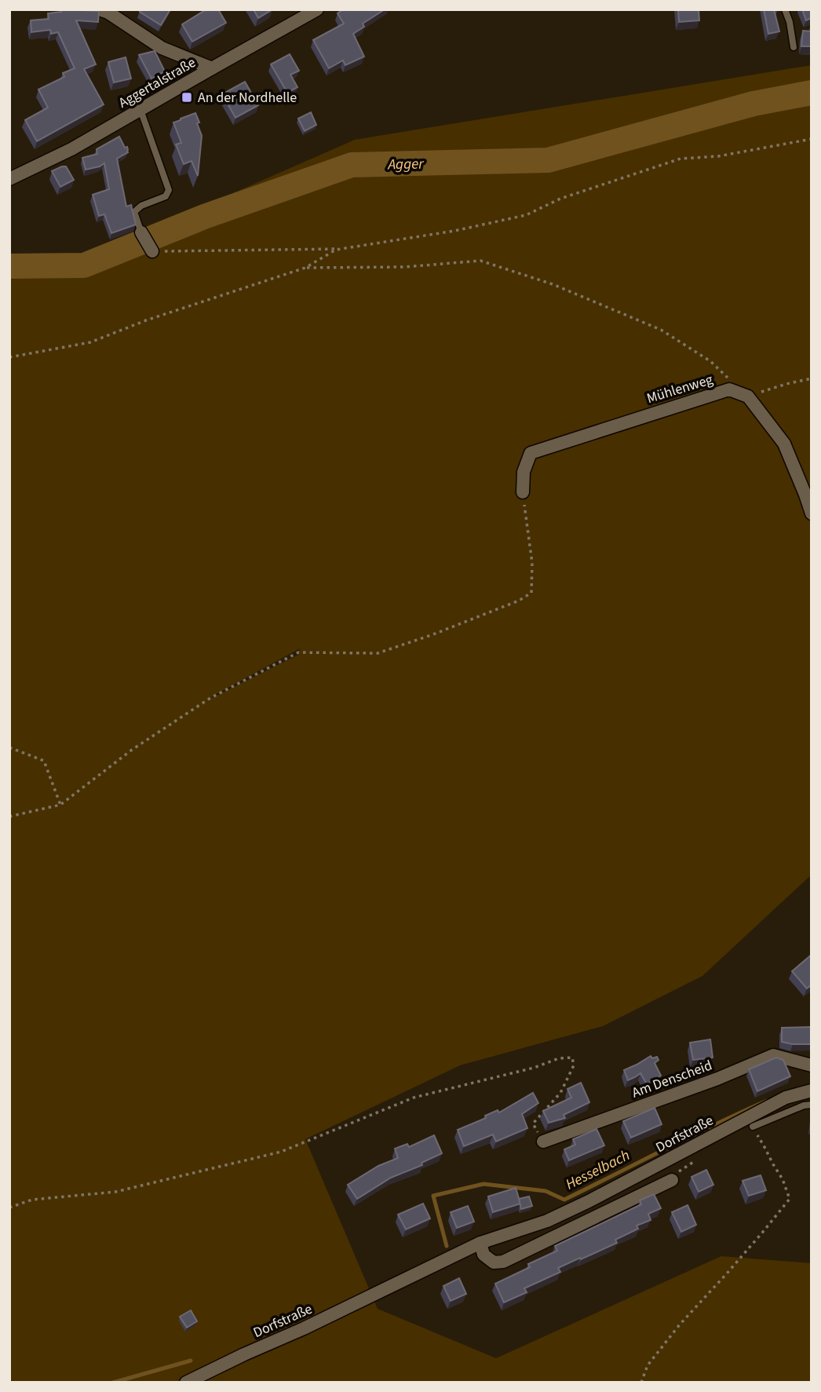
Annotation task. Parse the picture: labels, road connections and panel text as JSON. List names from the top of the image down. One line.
{"streets":{"street":["Aggertalstraße","Mühlenweg","Am Denscheid","Dorfstraße"]},"water":["Agger","Hesselbach"],"places":{"transit":["An der Nordhelle"]}}
